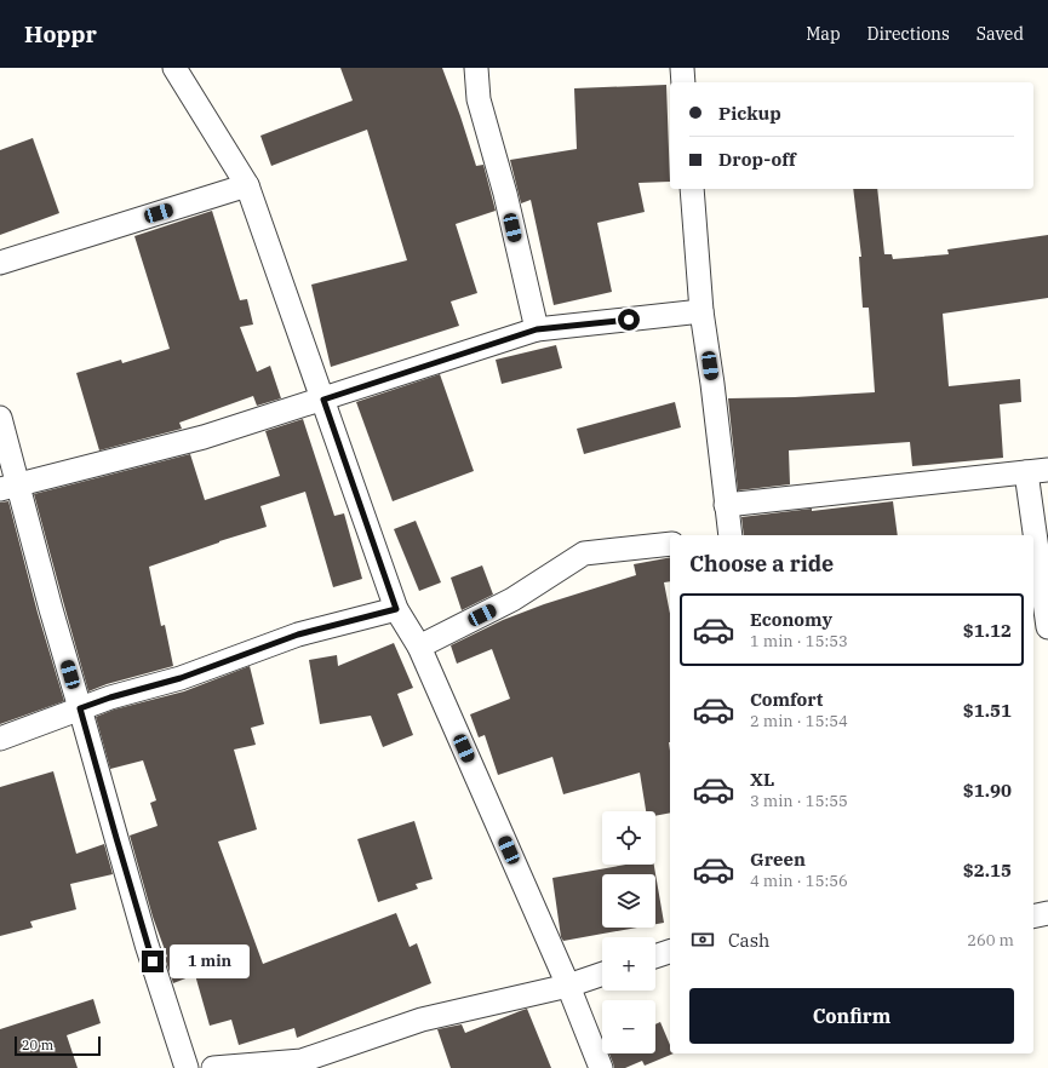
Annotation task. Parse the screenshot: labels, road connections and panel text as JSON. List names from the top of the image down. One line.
{"scale_bar":"20 m","page":{"header":"Hoppr","nav":["Map","Directions","Saved"],"banner":["Pickup","Drop-off"],"heading":"Choose a ride","list":[{"name":"Economy","note":"1 min · 15:53","value":"$1.12"},{"name":"Comfort","note":"2 min · 15:54","value":"$1.51"},{"name":"XL","note":"3 min · 15:55","value":"$1.90"},{"name":"Green","note":"4 min · 15:56","value":"$2.15"}],"map_buttons":["+","−"],"pay":["Cash","260 m"],"bubble":"1 min","buttons":"Confirm","scale":"20 m"}}
